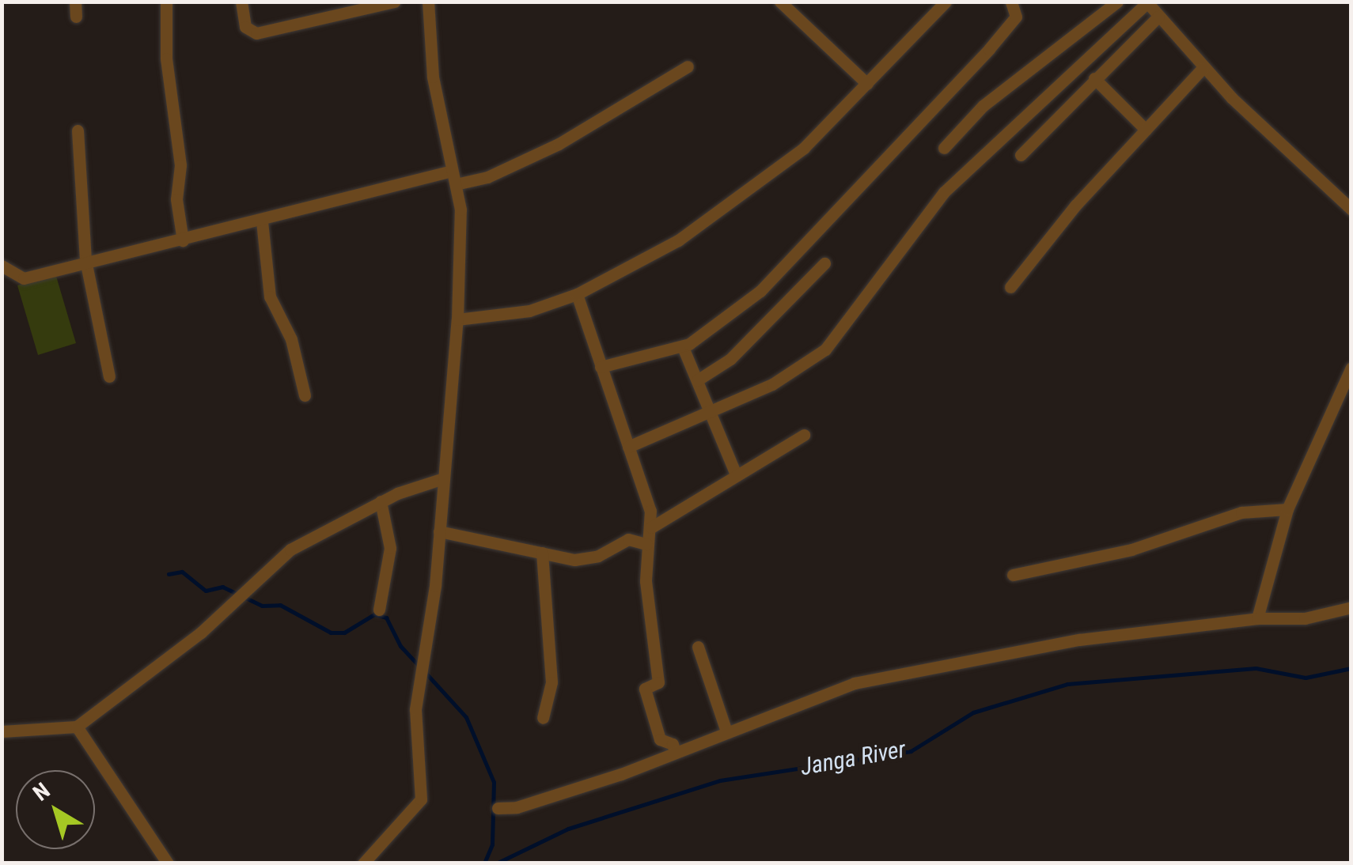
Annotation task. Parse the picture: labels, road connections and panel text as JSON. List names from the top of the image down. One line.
{"water":["Janga River"],"north":"top left"}
